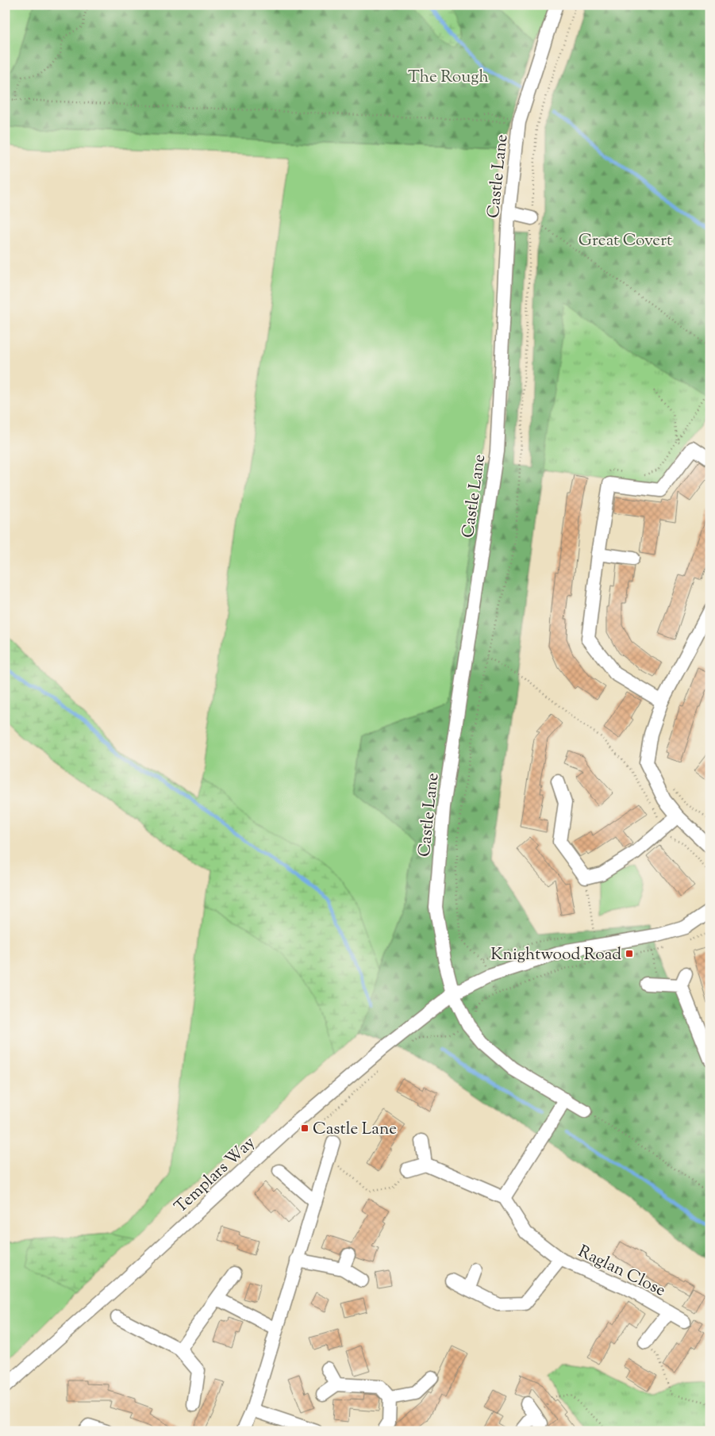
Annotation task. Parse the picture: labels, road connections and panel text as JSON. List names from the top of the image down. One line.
{"streets":{"street":["Castle Lane","Templars Way","Raglan Close"]},"crossings":[["Castle Lane","Templars Way"]],"parks":["The Rough","Great Covert"],"places":{"transit":["Knightwood Road","Castle Lane"]}}
